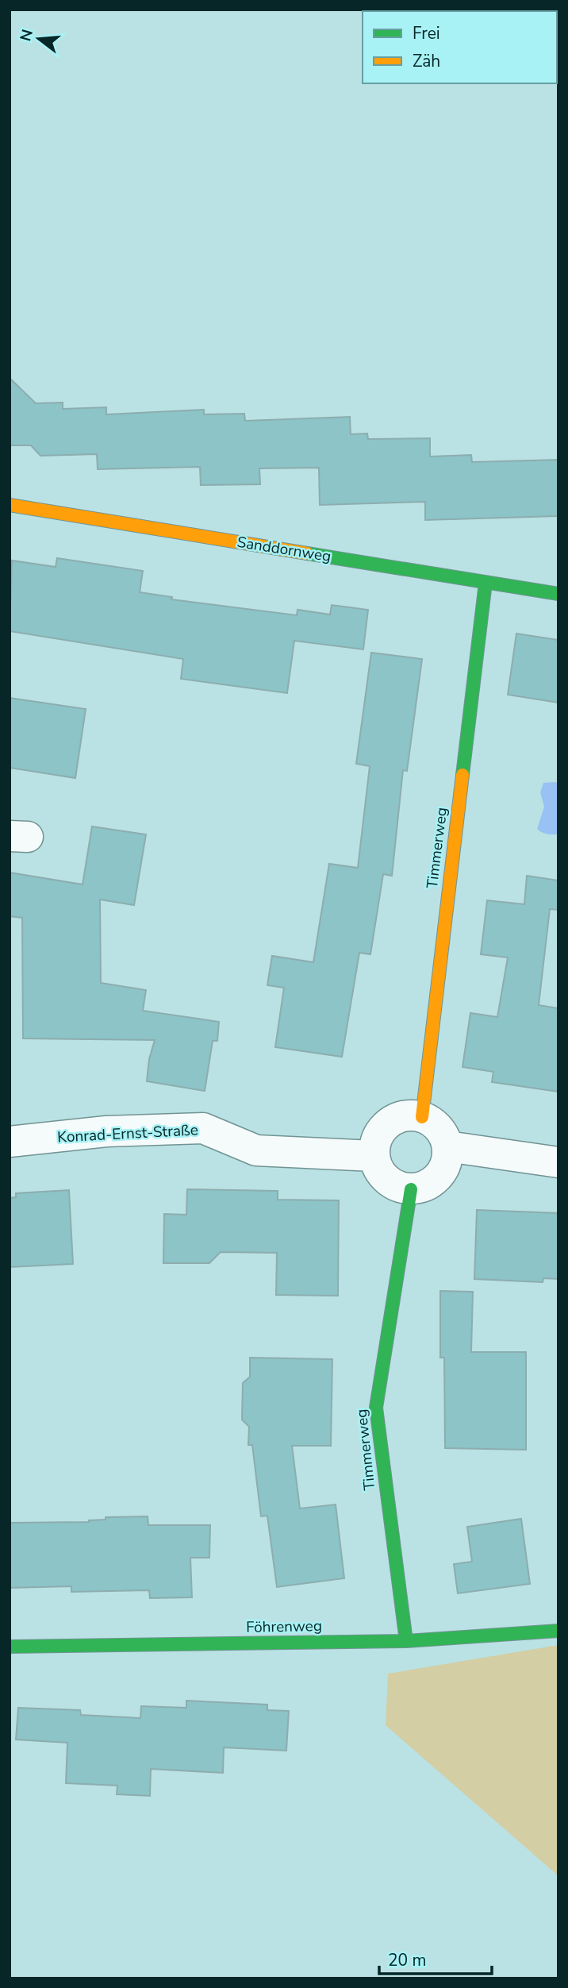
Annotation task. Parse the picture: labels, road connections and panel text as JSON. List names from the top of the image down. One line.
{"streets":{"street":["Sanddornweg","Timmerweg","Konrad-Ernst-Straße","Föhrenweg"]},"crossings":[["Sanddornweg","Timmerweg"],["Timmerweg","Konrad-Ernst-Straße"],["Timmerweg","Föhrenweg"]],"legend":["Frei","Zäh"],"scale_bar":"20 m","north":"left"}
